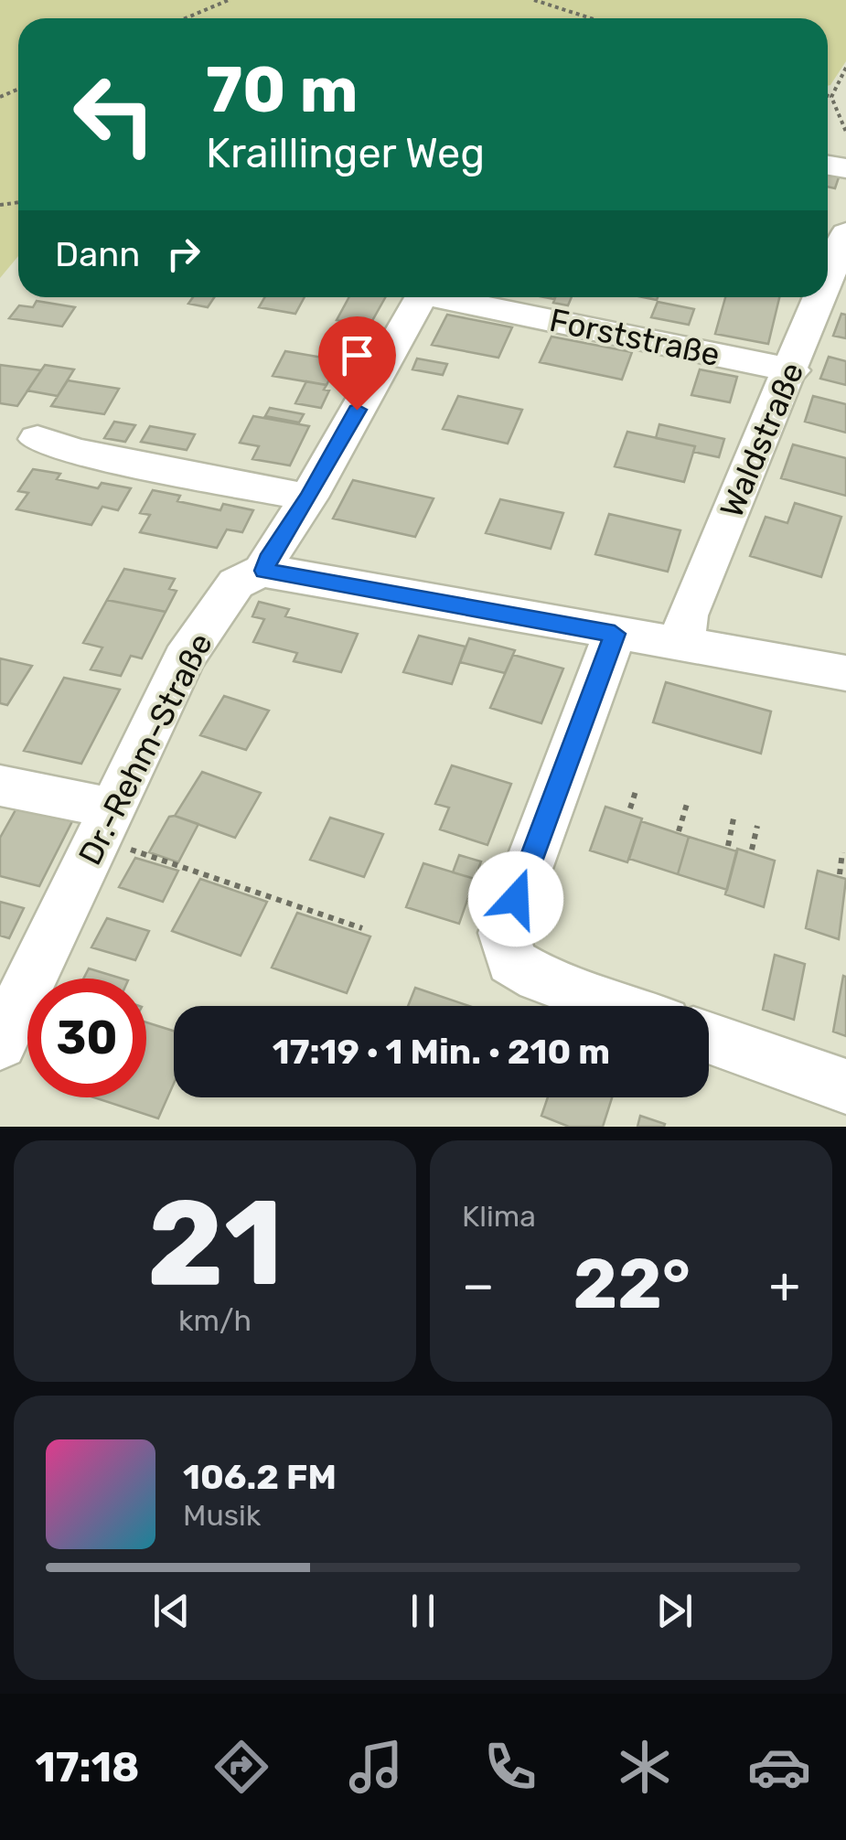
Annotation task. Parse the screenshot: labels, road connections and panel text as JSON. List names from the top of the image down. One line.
{"streets":{"street":["Forststraße","Waldstraße","Dr.-Rehm-Straße"]},"crossings":[["Forststraße","Waldstraße"]],"page":{"turn":["70 m","Kraillinger Weg"],"then":"Dann","limit":"30","trip":"17:19 · 1 Min. · 210 m","tile":[["21","km/h"],"Klima"],"heat":["−","22°","+"],"song":["106.2 FM","Musik"],"tabs":"17:18"}}
